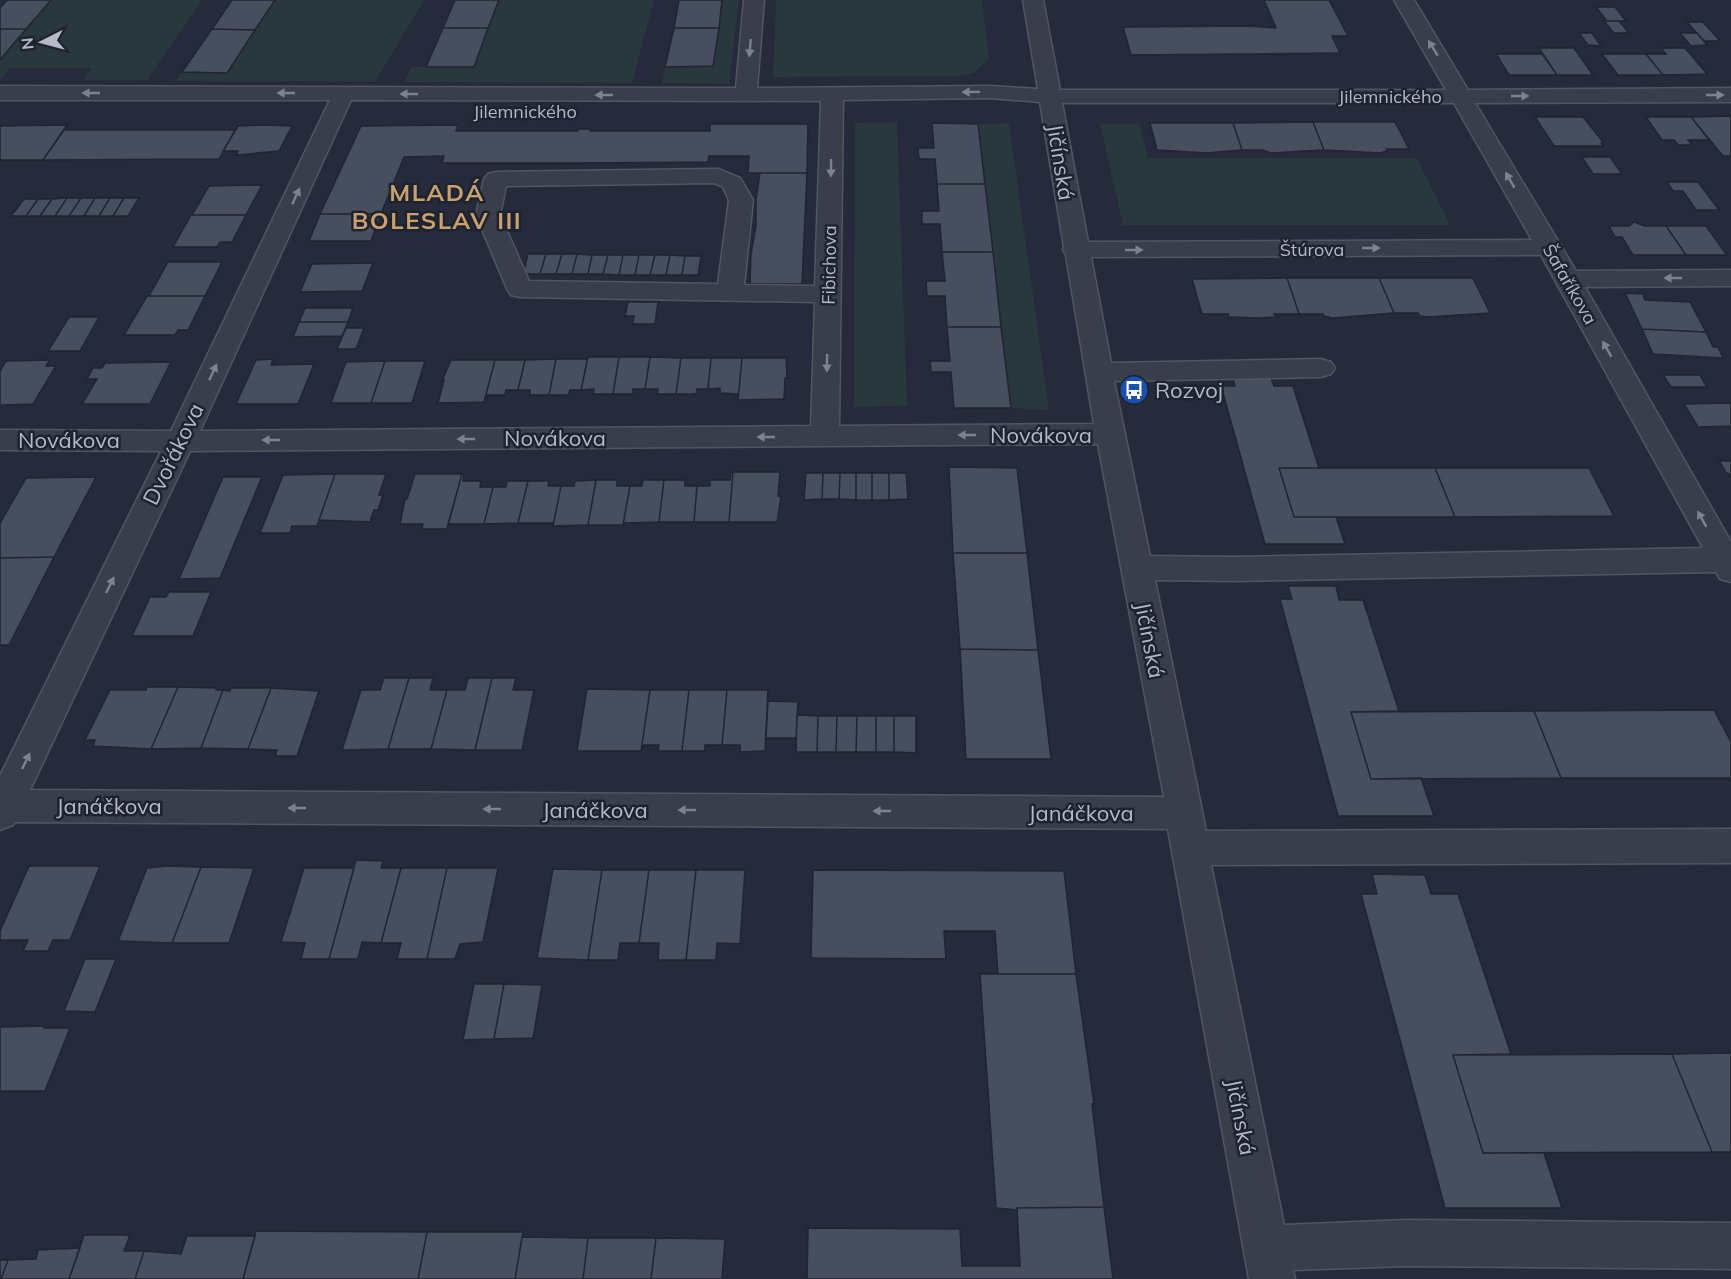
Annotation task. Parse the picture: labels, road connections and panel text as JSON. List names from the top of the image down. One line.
{"streets":{"street":["Jilemnického","Jičínská","Štúrova","Fibichova","Šafaříkova","Novákova","Dvořákova","Janáčkova"]},"crossings":[["Jilemnického","Jičínská"],["Jilemnického","Fibichova"],["Jilemnického","Šafaříkova"],["Jilemnického","Dvořákova"],["Jičínská","Štúrova"],["Jičínská","Novákova"],["Jičínská","Janáčkova"],["Štúrova","Šafaříkova"],["Fibichova","Novákova"],["Novákova","Dvořákova"],["Dvořákova","Janáčkova"]],"one_way":["Fibichova","Šafaříkova","Novákova","Dvořákova","Janáčkova"],"districts":["MLADÁ BOLESLAV III"],"places":{"bus stop":["Rozvoj"]},"north":"left"}
